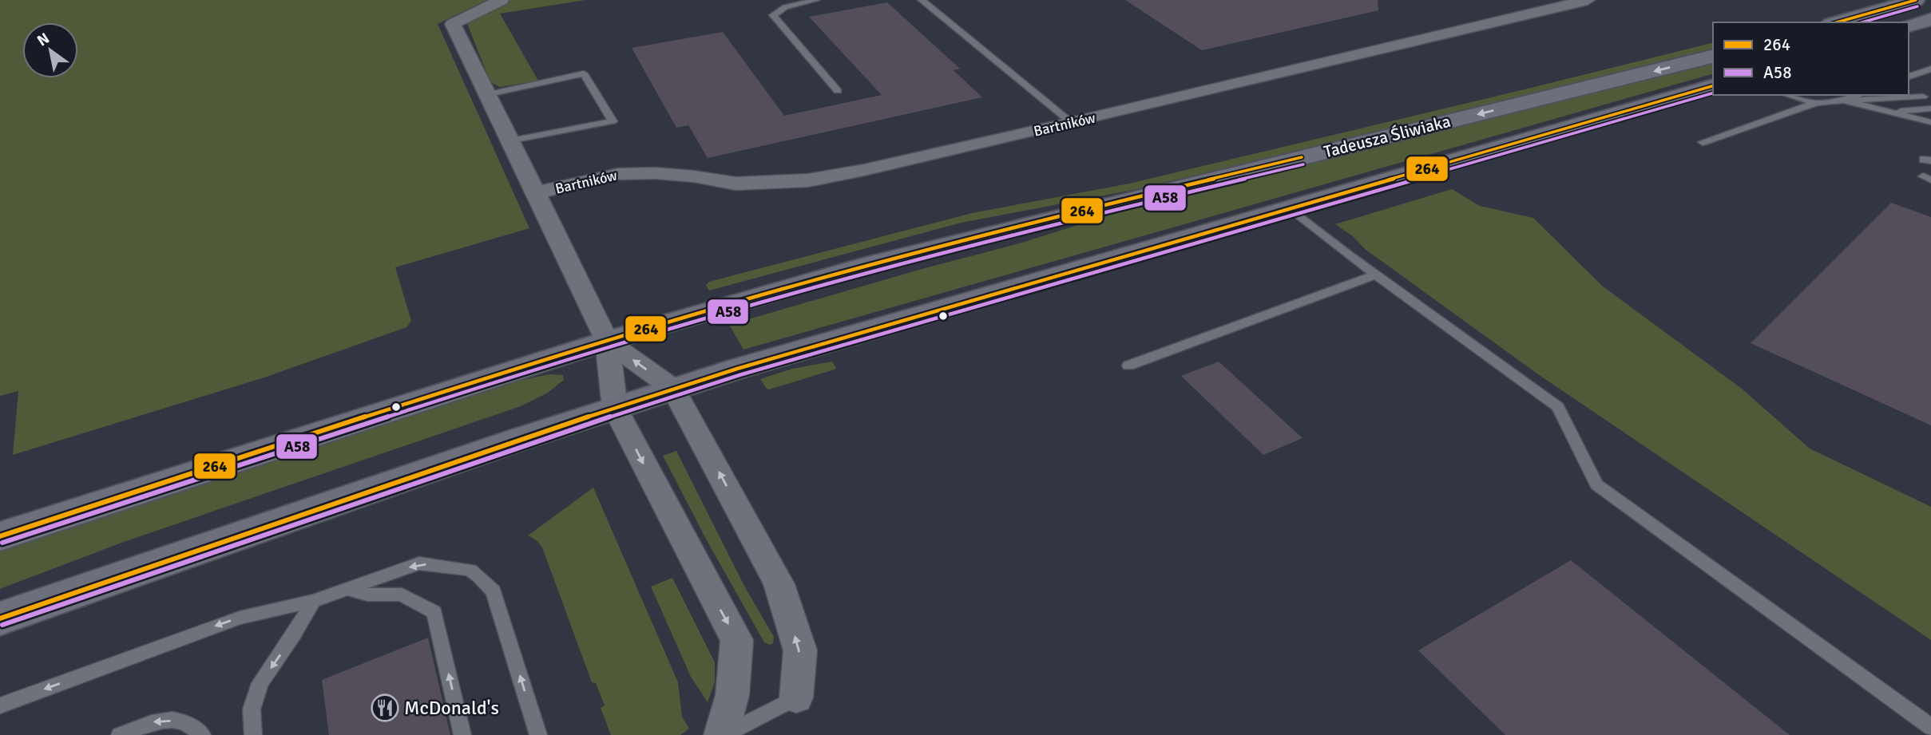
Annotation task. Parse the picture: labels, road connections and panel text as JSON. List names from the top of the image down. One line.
{"streets":{"main road":["Tadeusza Śliwiaka"],"street":["Bartników"]},"crossings":[["Bartników","Tadeusza Śliwiaka"]],"places":{"restaurant":["McDonald's"]},"lines":["transit line 264","transit line A58"],"legend":["264","A58"],"north":"top left"}
